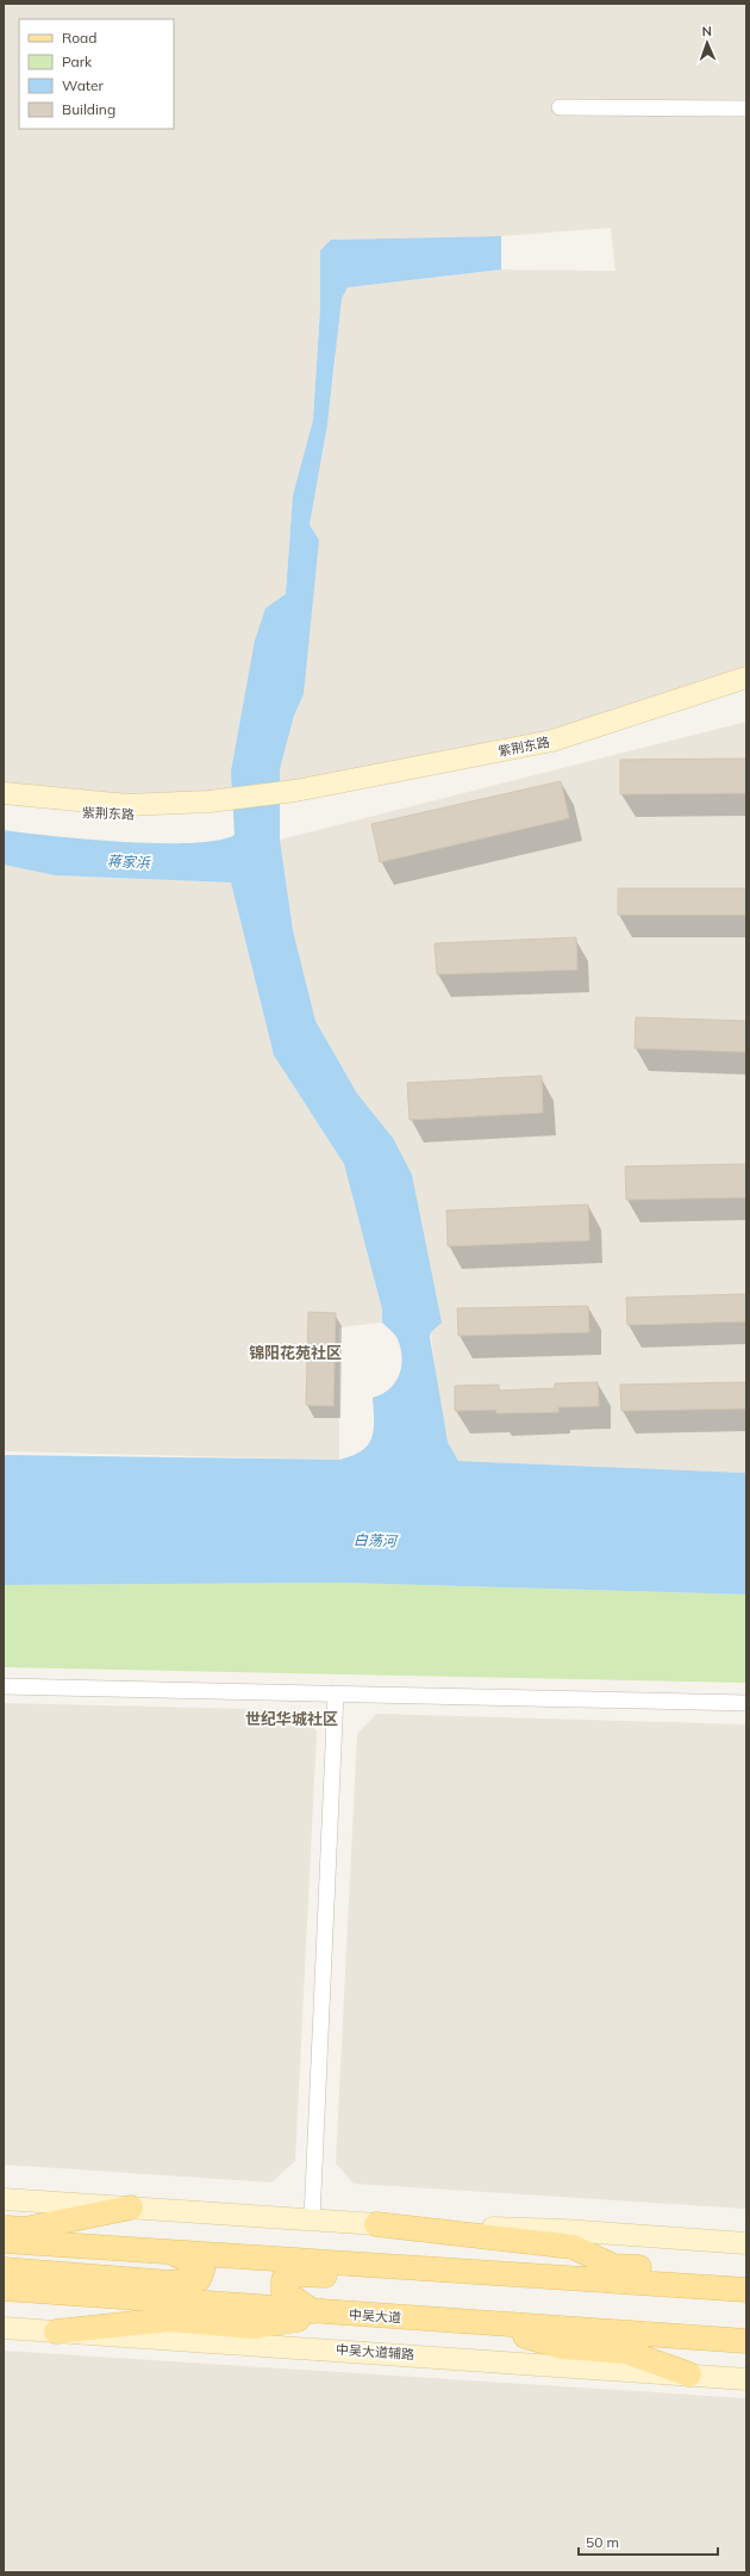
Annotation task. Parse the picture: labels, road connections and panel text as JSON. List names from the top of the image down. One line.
{"streets":{"main road":["紫荆东路","中吴大道","中吴大道辅路"]},"districts":["锦阳花苑社区","世纪华城社区"],"water":["蒋家浜","白荡河"],"legend":["Road","Park","Water","Building"],"scale_bar":"50 m","north":"top"}
